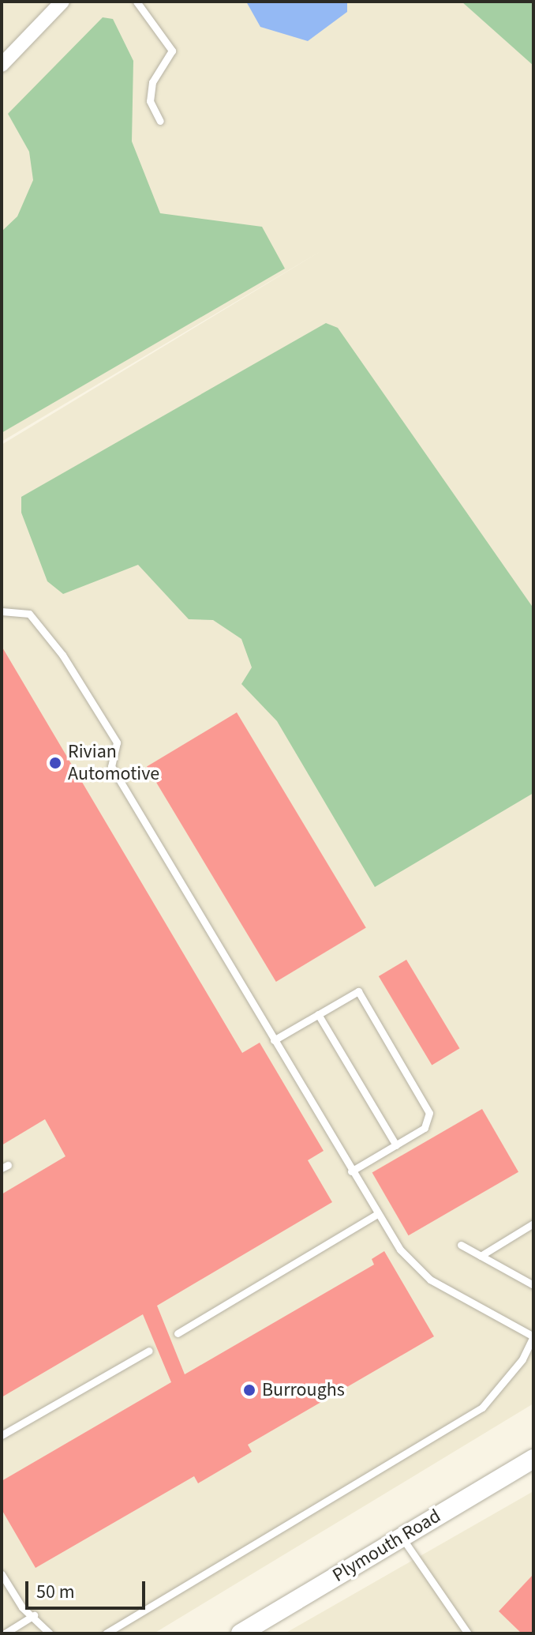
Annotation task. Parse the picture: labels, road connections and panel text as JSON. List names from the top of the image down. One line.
{"streets":{"main road":["Plymouth Road"]},"places":["Rivian Automotive","Burroughs"],"scale_bar":"50 m"}
